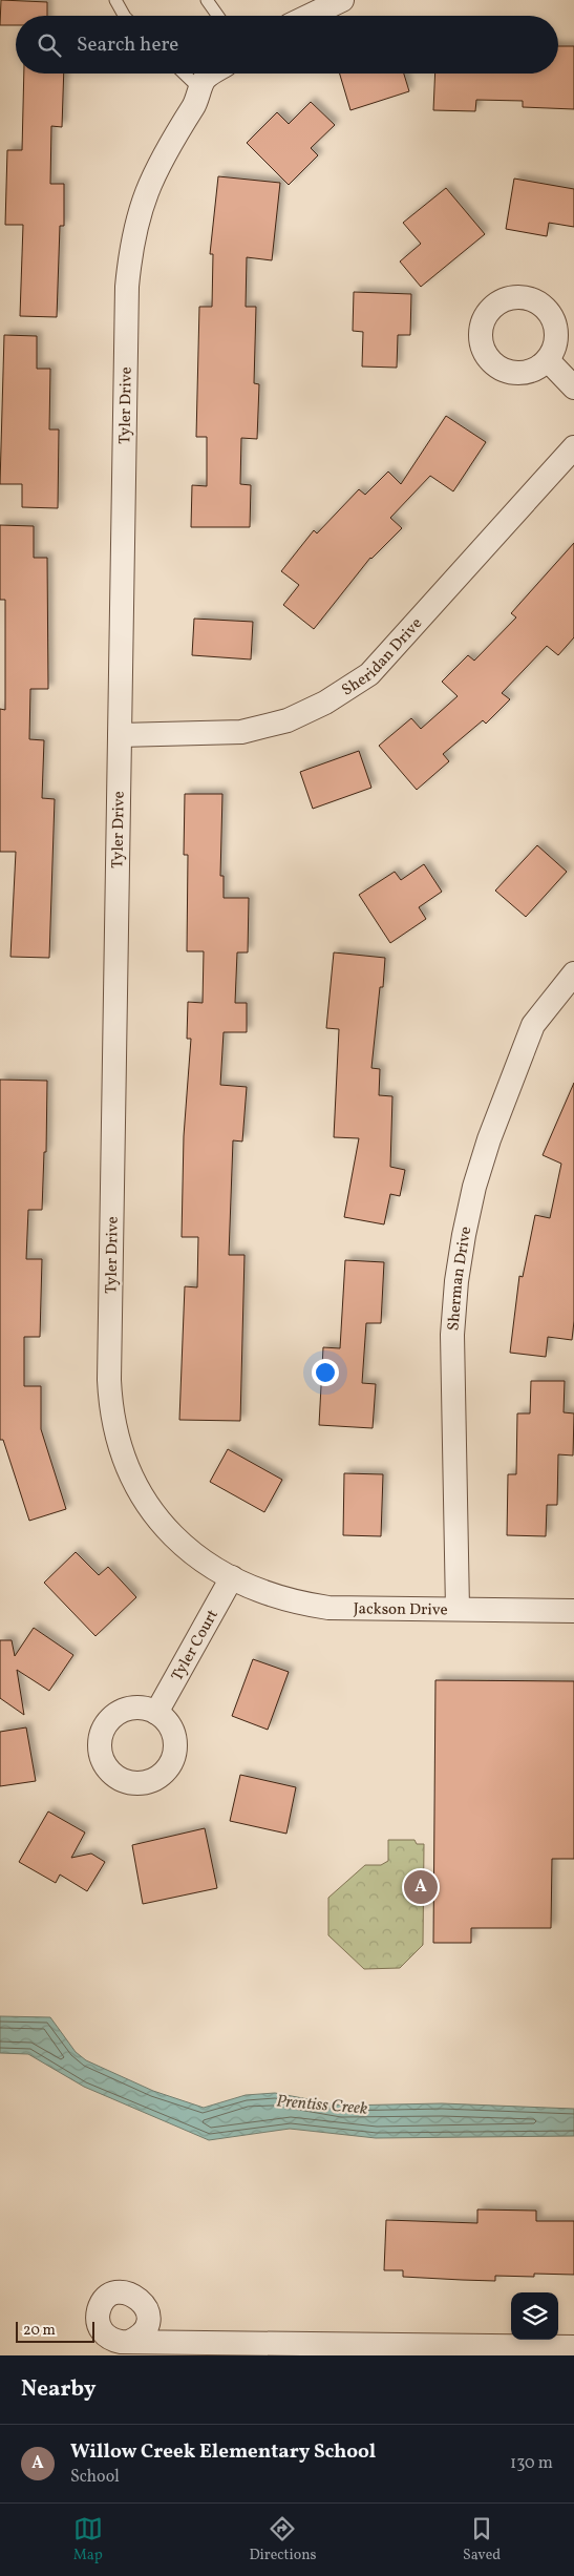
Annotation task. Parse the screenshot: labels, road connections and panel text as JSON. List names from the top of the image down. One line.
{"streets":{"street":["Tyler Drive","Sheridan Drive","Sherman Drive","Jackson Drive","Tyler Court"]},"crossings":[["Tyler Drive","Sheridan Drive"],["Tyler Drive","Jackson Drive"],["Tyler Drive","Tyler Court"],["Sherman Drive","Jackson Drive"],["Jackson Drive","Tyler Court"]],"water":["Prentiss Creek"],"scale_bar":"20 m","page":{"search":"Search here","pins":"A","scale":"20 m","heading":"Nearby","list":[{"mark":"A","name":"Willow Creek Elementary School","note":"School","value":"130 m"}],"nav":["Map","Directions","Saved"]}}
